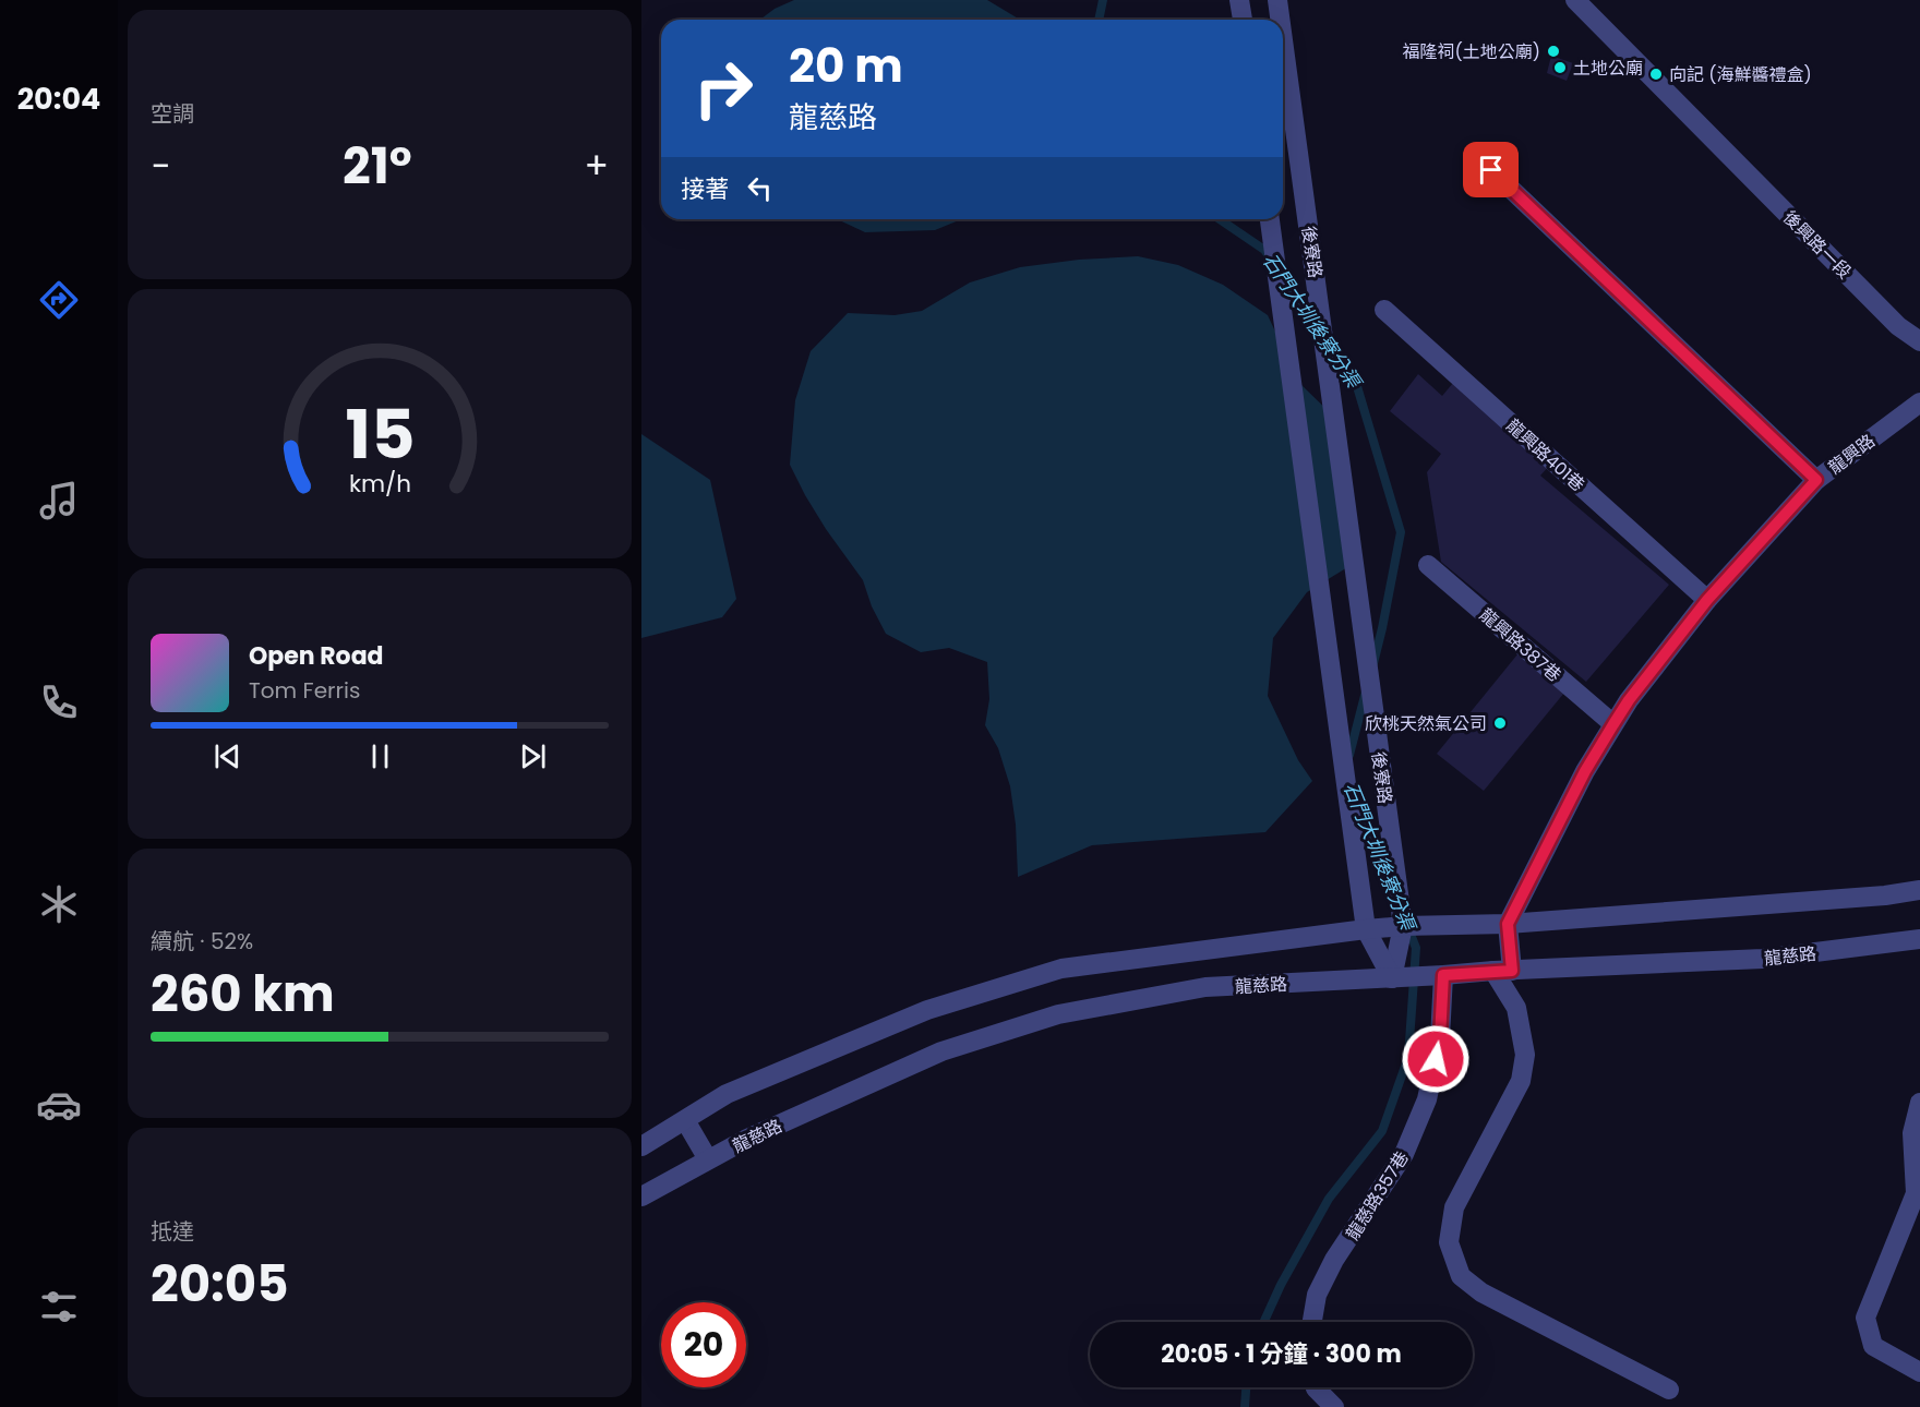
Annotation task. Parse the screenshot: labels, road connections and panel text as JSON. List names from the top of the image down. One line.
{"streets":{"street":["後興路一段","後寮路","龍興路","龍興路401巷","龍興路387巷","龍慈路","龍慈路357巷"]},"crossings":[["後寮路","龍慈路"],["龍興路","龍興路401巷"],["龍興路","龍興路387巷"],["龍慈路","龍慈路357巷"]],"water":["石門大圳後寮分渠"],"places":["福隆祠(土地公廟)","土地公廟","向記 (海鮮醬禮盒)","欣桃天然氣公司"],"page":{"tabs":"20:04","tile":["空調",["續航 · 52%","260 km"],["抵達","20:05"]],"turn":["20 m","龍慈路"],"heat":["−","21°","+"],"then":"接著","song":["Open Road","Tom Ferris"],"limit":"20","trip":"20:05 · 1 分鐘 · 300 m","gauge":["15","km/h"]}}
